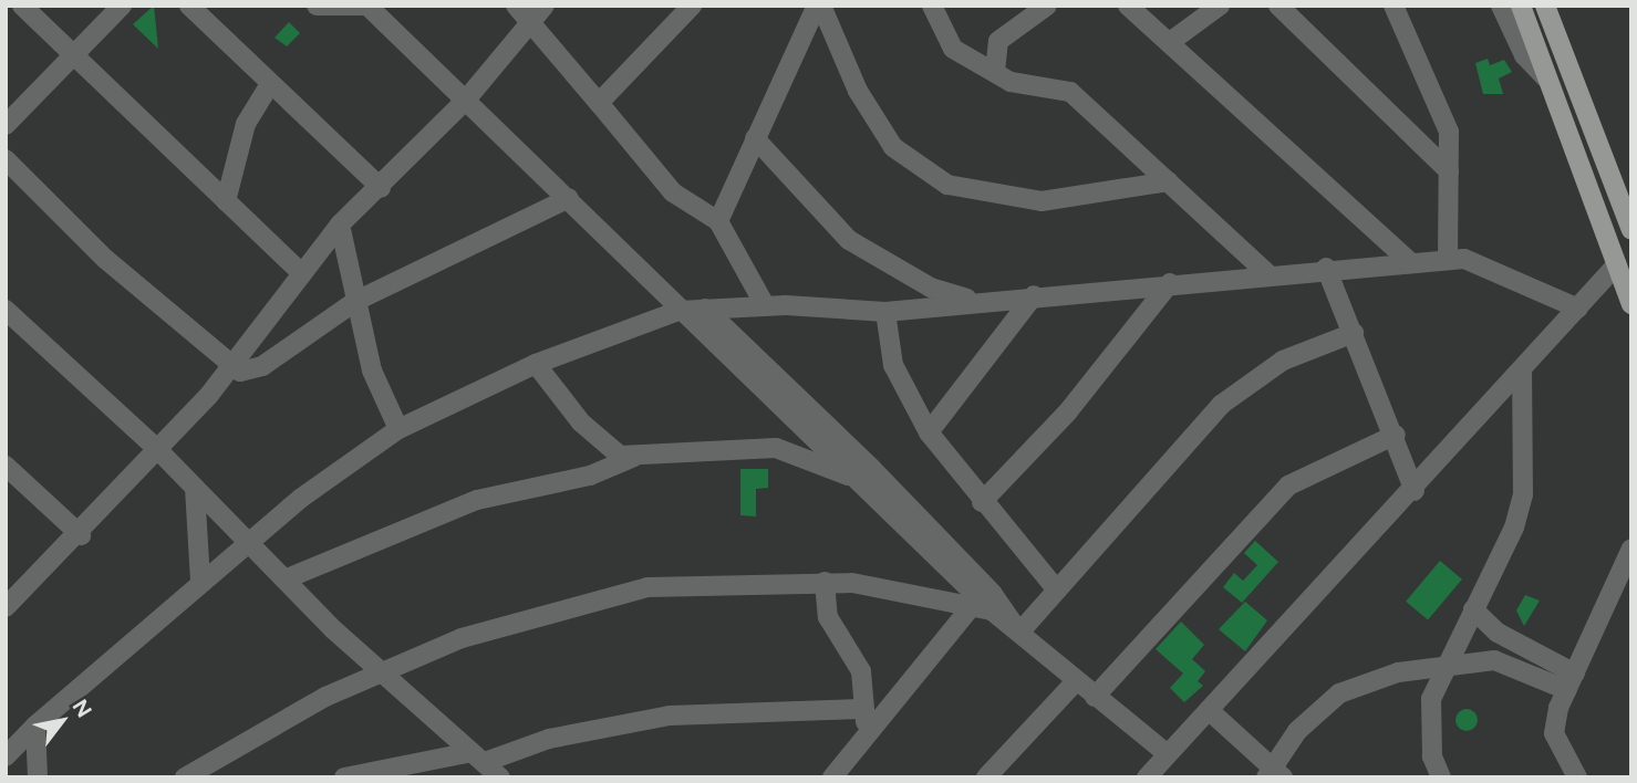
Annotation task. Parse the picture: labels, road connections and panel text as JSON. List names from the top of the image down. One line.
{"north":"top right"}
